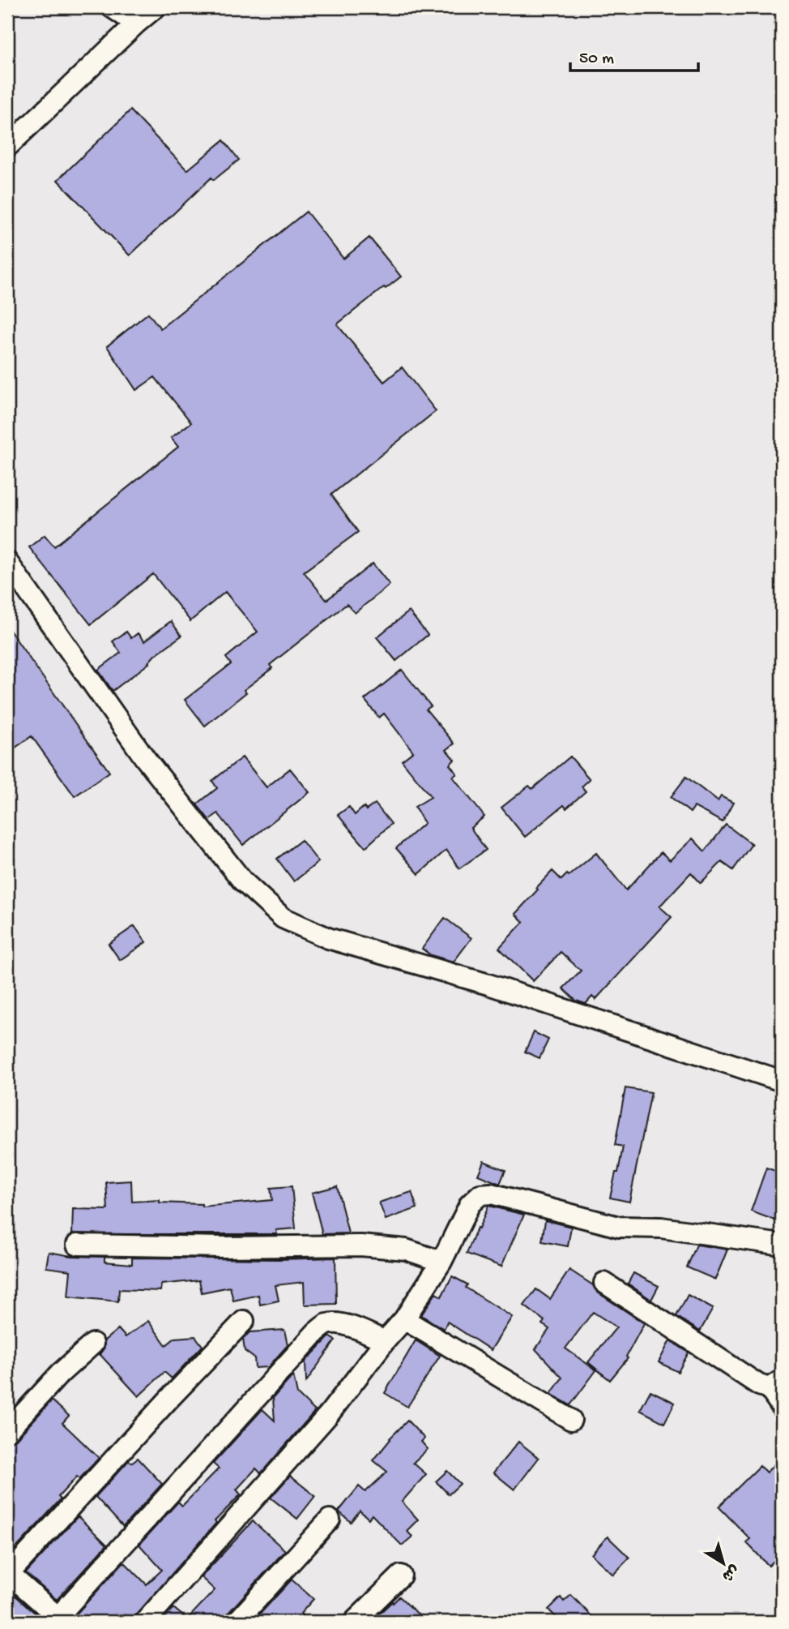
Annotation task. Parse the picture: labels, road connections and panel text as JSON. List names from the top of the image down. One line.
{"scale_bar":"50 m","north":"bottom right"}
